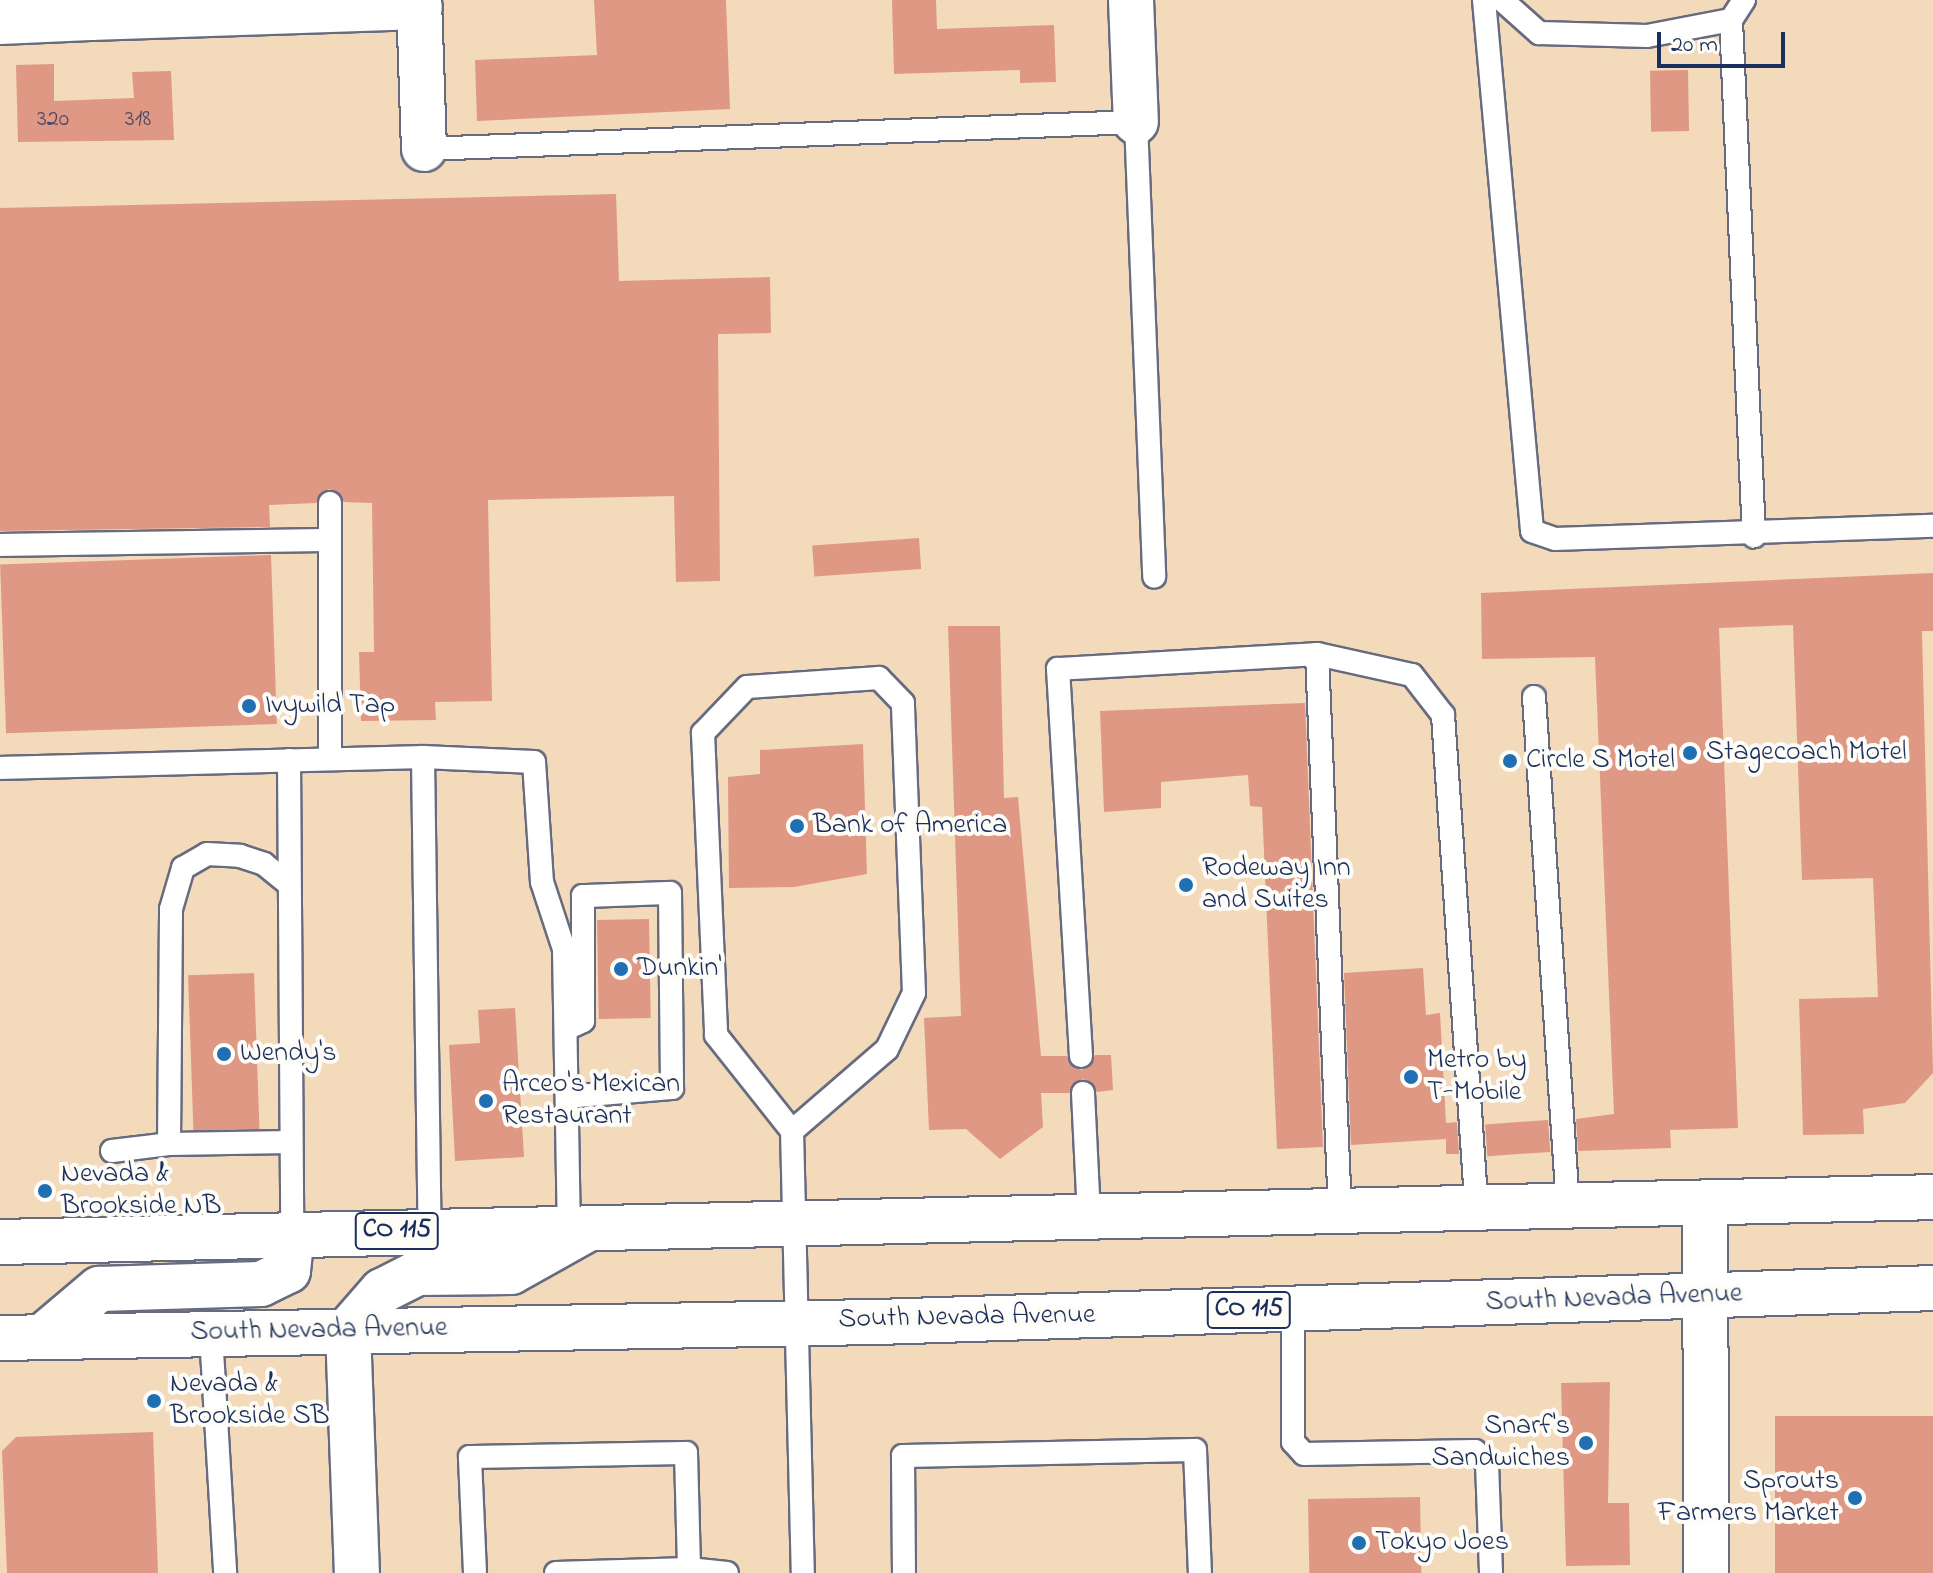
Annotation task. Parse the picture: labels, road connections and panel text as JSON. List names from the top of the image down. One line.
{"streets":{"main road":["CO 115","South Nevada Avenue"]},"places":["Ivywild Tap","Stagecoach Motel","Circle S Motel","Bank of America","Rodeway Inn and Suites","Dunkin'","Wendy's","Metro by T-Mobile","Arceo's Mexican Restaurant","Nevada & Brookside NB","Nevada & Brookside SB","Snarf's Sandwiches","Sprouts Farmers Market","Tokyo Joes"],"house_numbers":["320","318"],"scale_bar":"20 m"}
